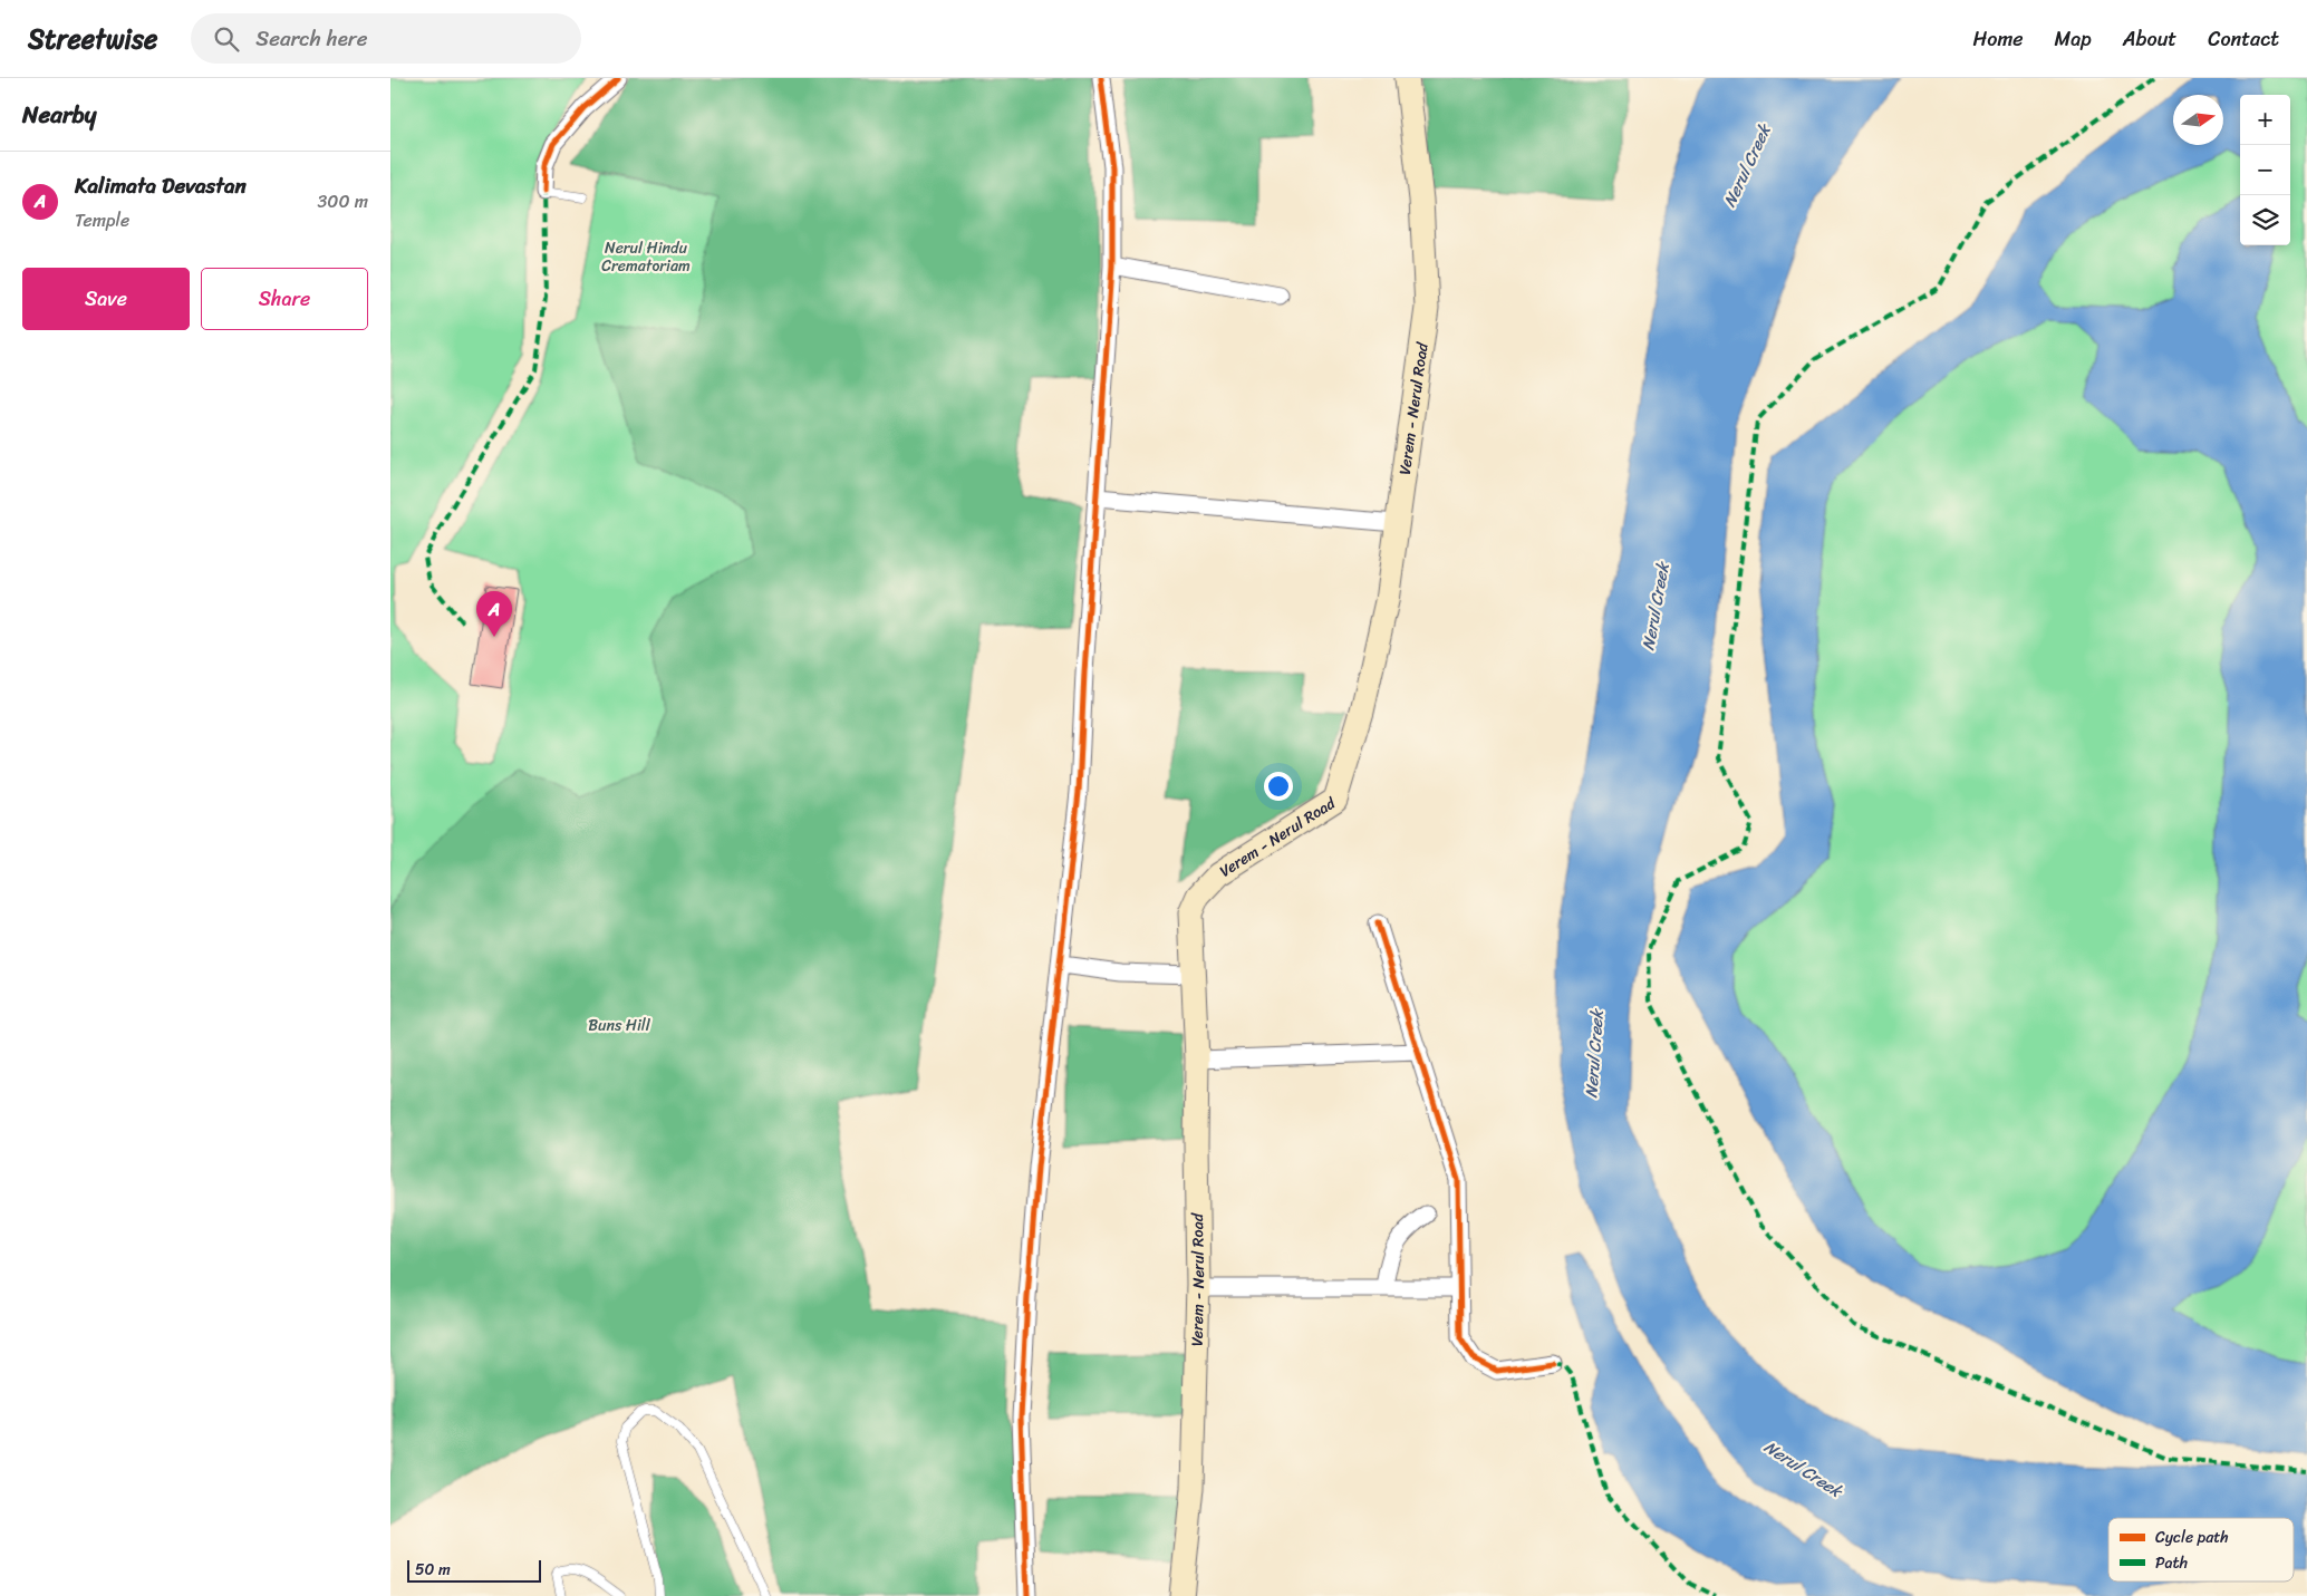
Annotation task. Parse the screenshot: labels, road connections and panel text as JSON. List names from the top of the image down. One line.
{"streets":{"main road":["Verem - Nerul Road"]},"water":["Nerul Creek"],"parks":["Nerul Hindu Crematoriam","Buns Hill"],"legend":["Cycle path","Path"],"scale_bar":"50 m","north":"right","page":{"header":"Streetwise","search":"Search here","nav":["Home","Map","About","Contact"],"heading":"Nearby","map_buttons":["+","−"],"list":[{"mark":"A","name":"Kalimata Devastan","note":"Temple","value":"300 m"}],"buttons":["Save","Share"],"pins":"A","scale":"50 m"}}
